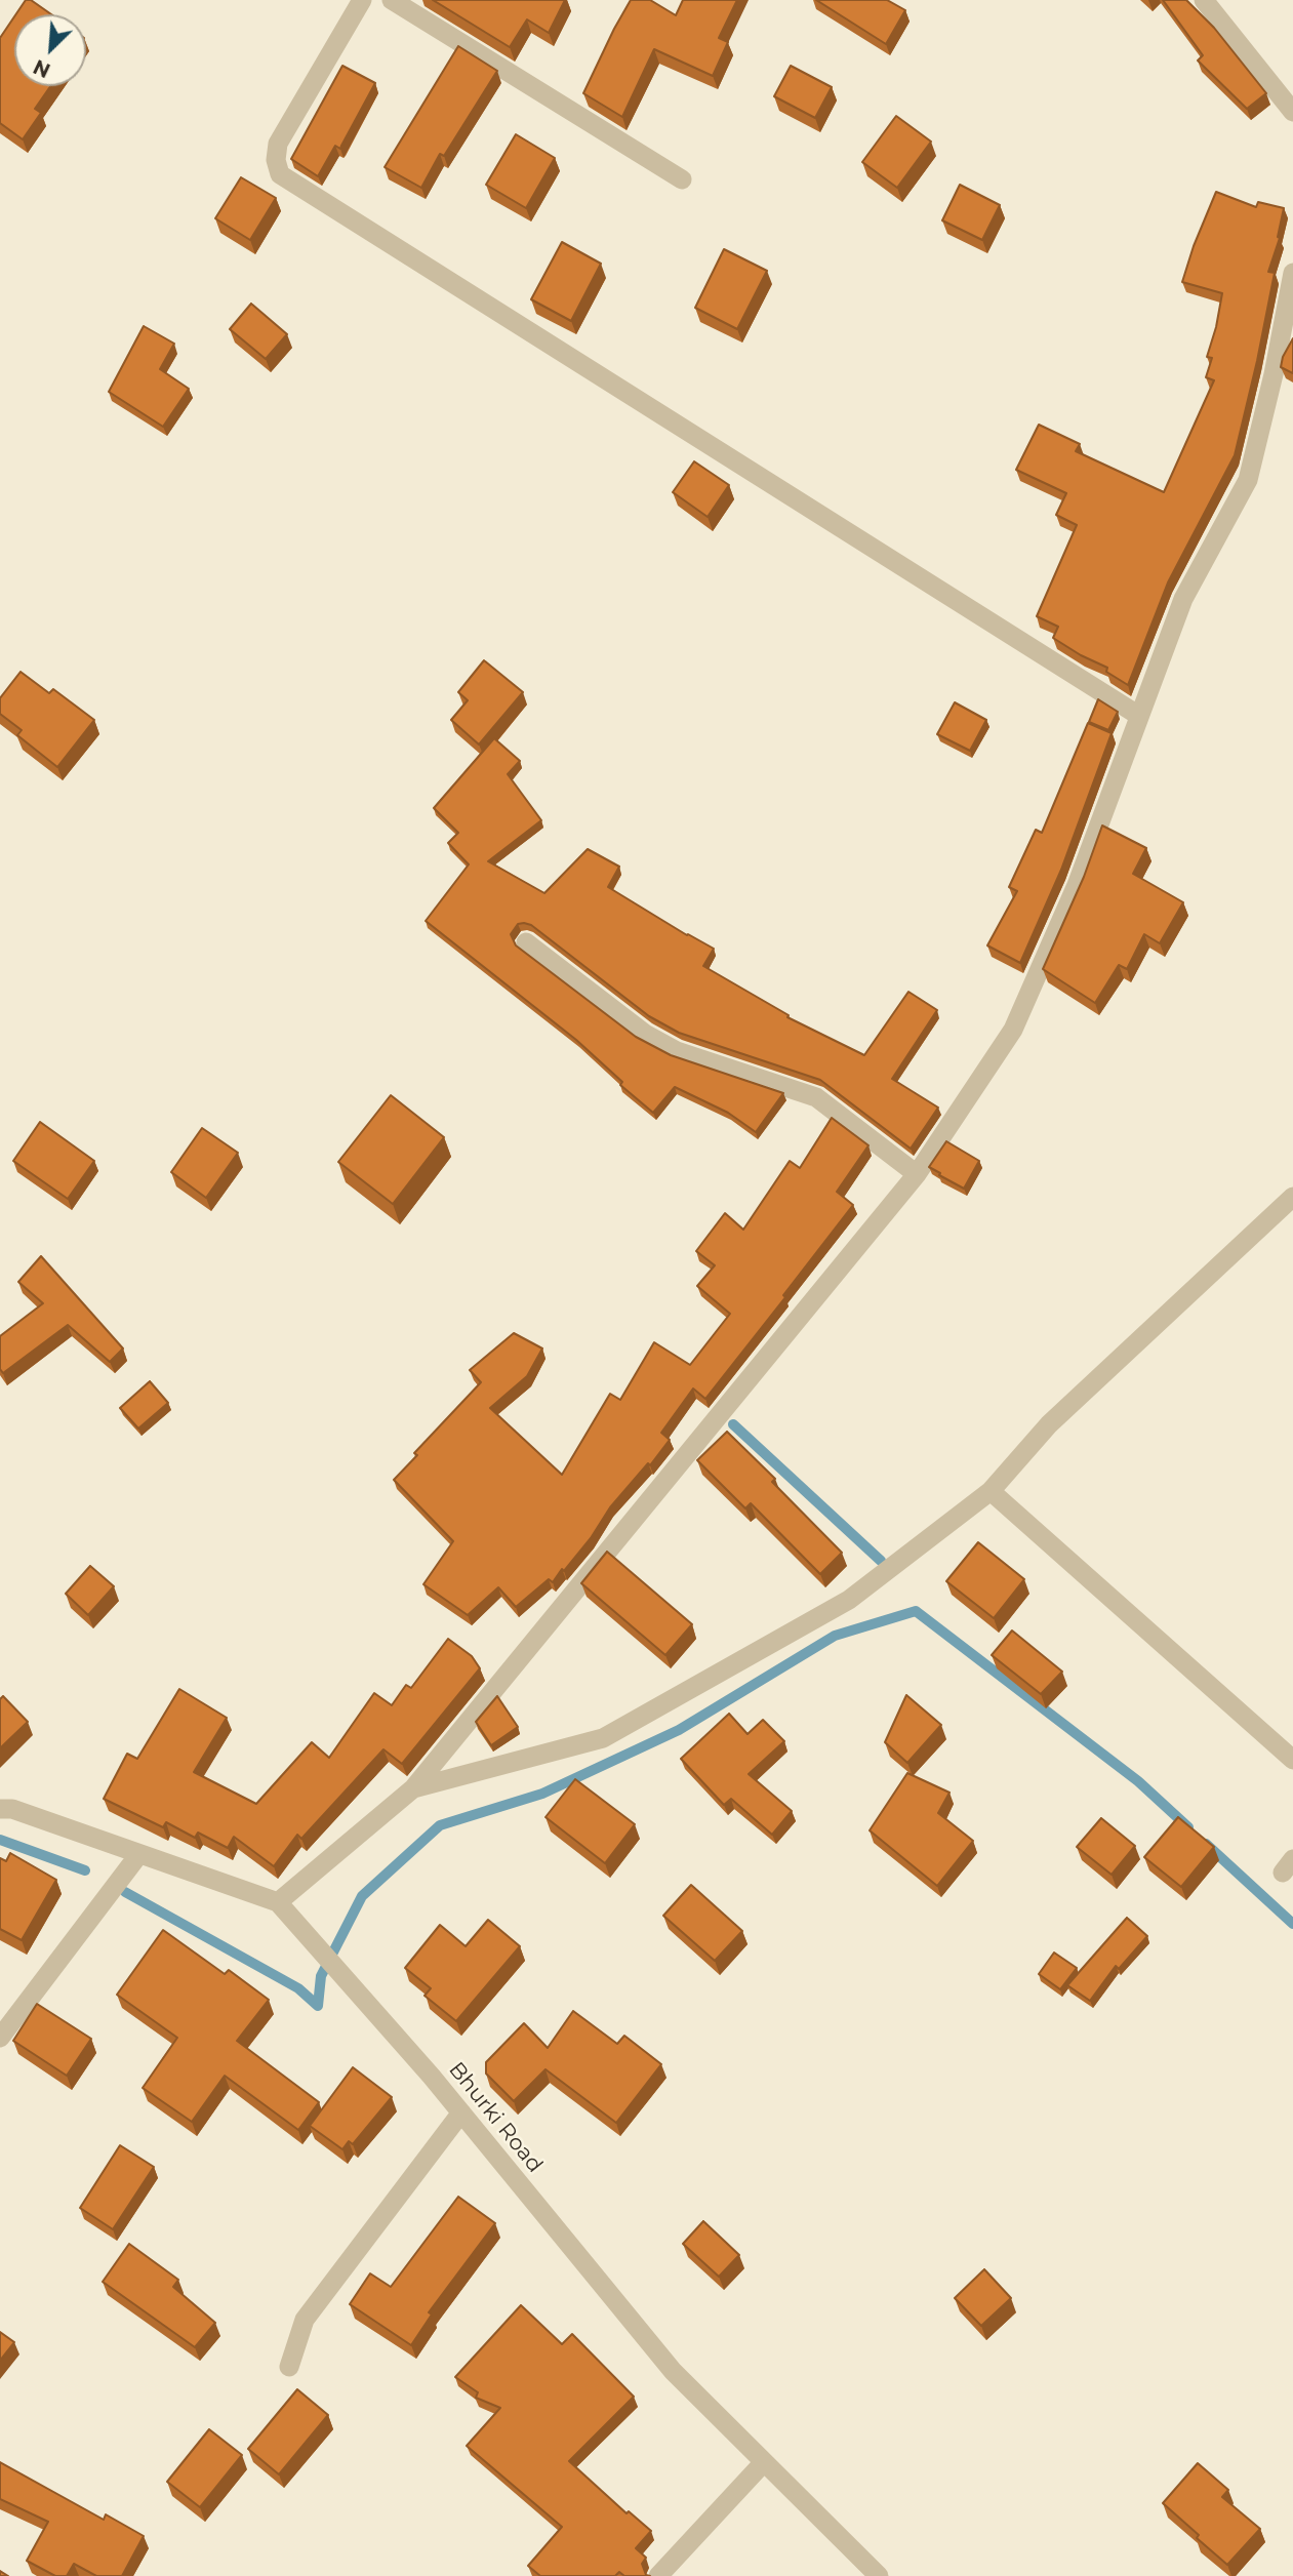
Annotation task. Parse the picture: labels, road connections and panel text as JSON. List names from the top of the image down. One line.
{"streets":{"street":["Bhurki Road"]},"north":"bottom left"}
